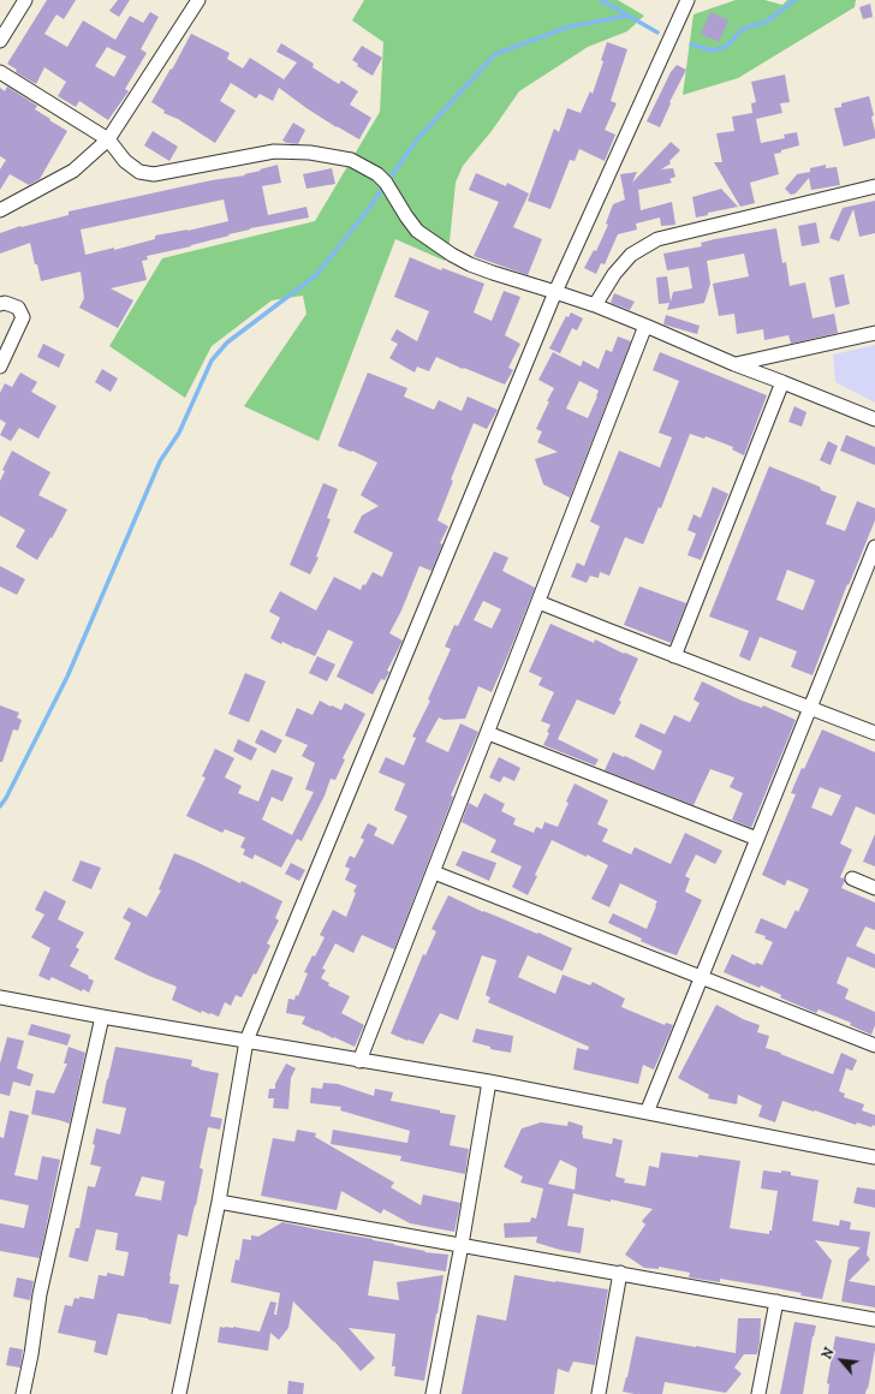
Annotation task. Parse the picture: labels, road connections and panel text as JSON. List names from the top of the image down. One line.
{"north":"top left"}
